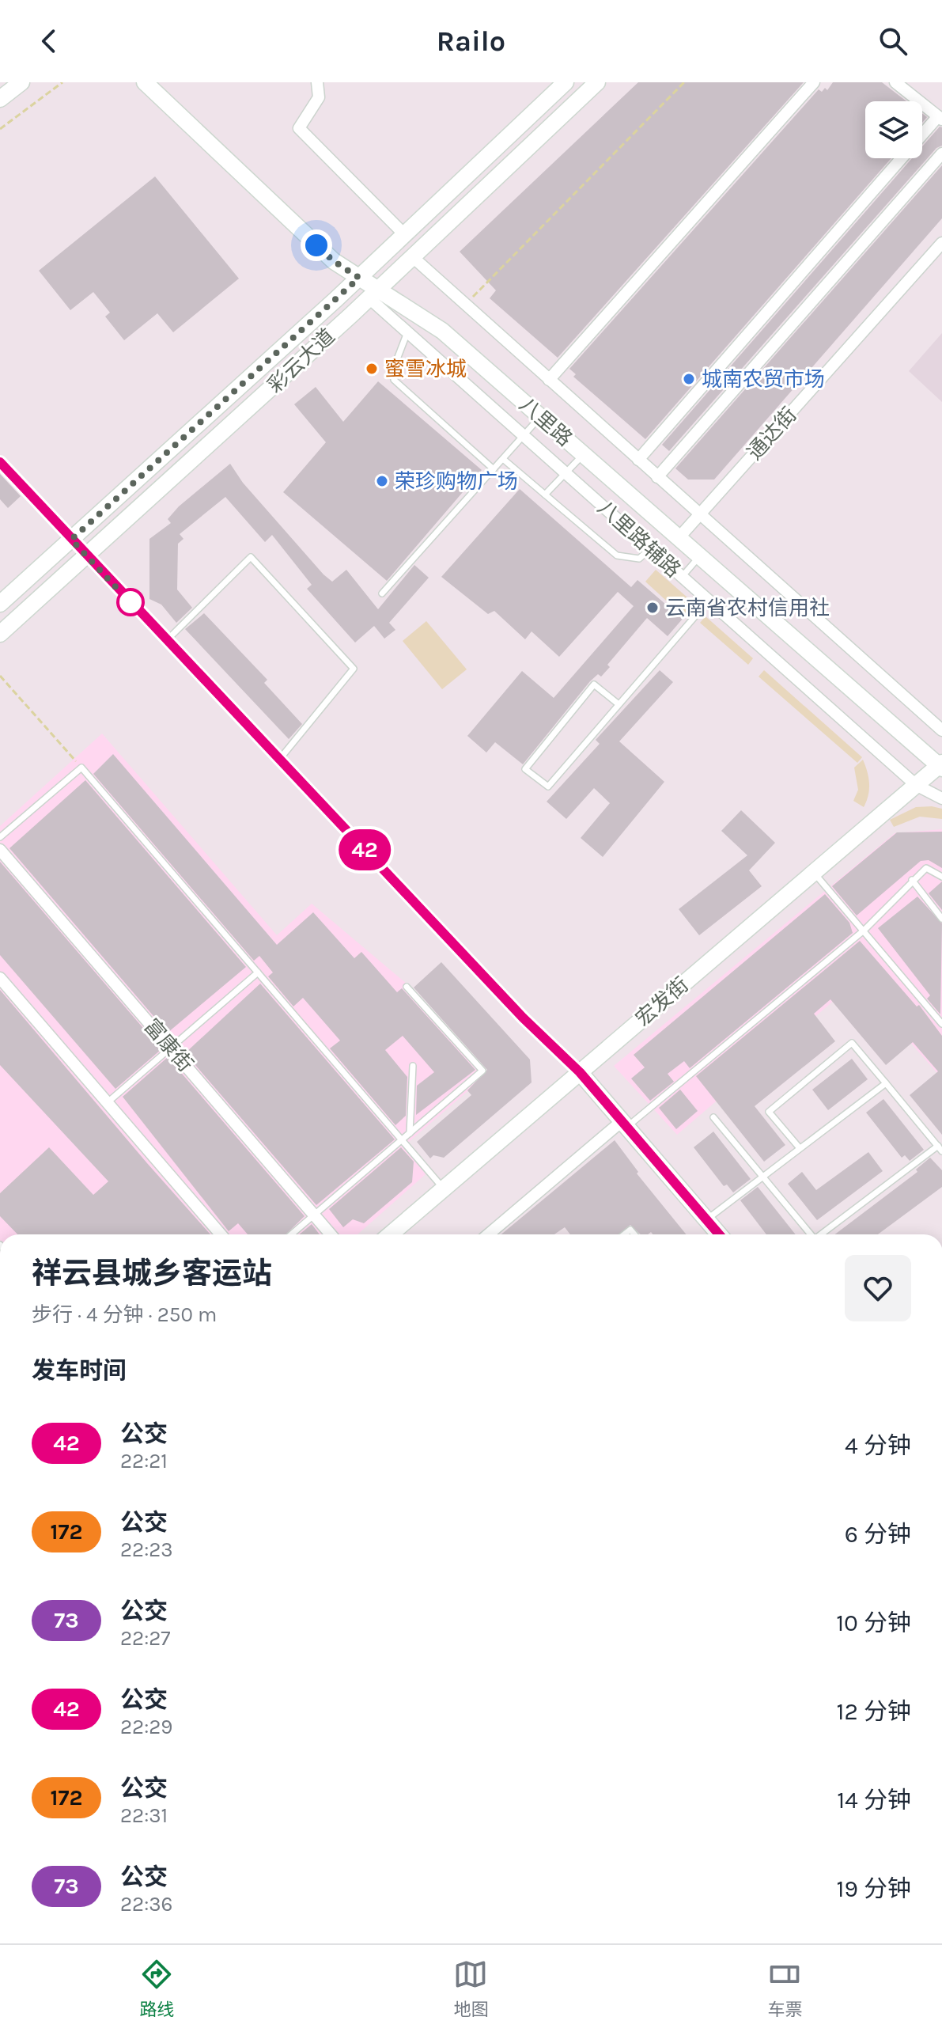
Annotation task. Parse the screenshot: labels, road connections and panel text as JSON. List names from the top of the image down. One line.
{"streets":{"main road":["彩云大道","八里路","宏发街"],"street":["通达街","八里路辅路","富康街"]},"crossings":[["彩云大道","八里路"],["彩云大道","八里路辅路"],["八里路","通达街"],["八里路","八里路辅路"],["八里路","宏发街"],["八里路辅路","宏发街"]],"places":["蜜雪冰城","城南农贸市场","荣珍购物广场","云南省农村信用社"],"lines":["bus line 42"],"page":{"header":"Railo","on_map":"42","heading":[["祥云县城乡客运站","步行 · 4 分钟 · 250 m"],"发车时间"],"list":[{"mark":"42","name":"公交","note":"22:21","value":"4 分钟"},{"mark":"172","name":"公交","note":"22:23","value":"6 分钟"},{"mark":"73","name":"公交","note":"22:27","value":"10 分钟"},{"mark":"42","name":"公交","note":"22:29","value":"12 分钟"},{"mark":"172","name":"公交","note":"22:31","value":"14 分钟"},{"mark":"73","name":"公交","note":"22:36","value":"19 分钟"}],"tabs":["路线","地图","车票"]}}
